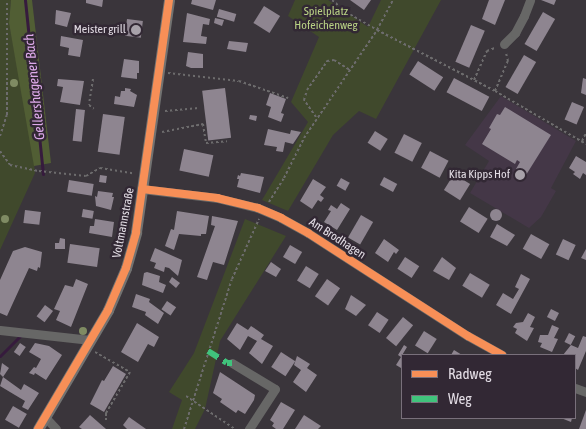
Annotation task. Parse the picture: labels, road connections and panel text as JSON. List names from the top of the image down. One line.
{"streets":{"street":["Voltmannstraße","Am Brodhagen"]},"crossings":[["Voltmannstraße","Am Brodhagen"]],"water":["Gellershagener Bach"],"parks":["Spielplatz Hofeichenweg"],"places":["Meister grill","Kita Kipps Hof"],"legend":["Radweg","Weg"]}
